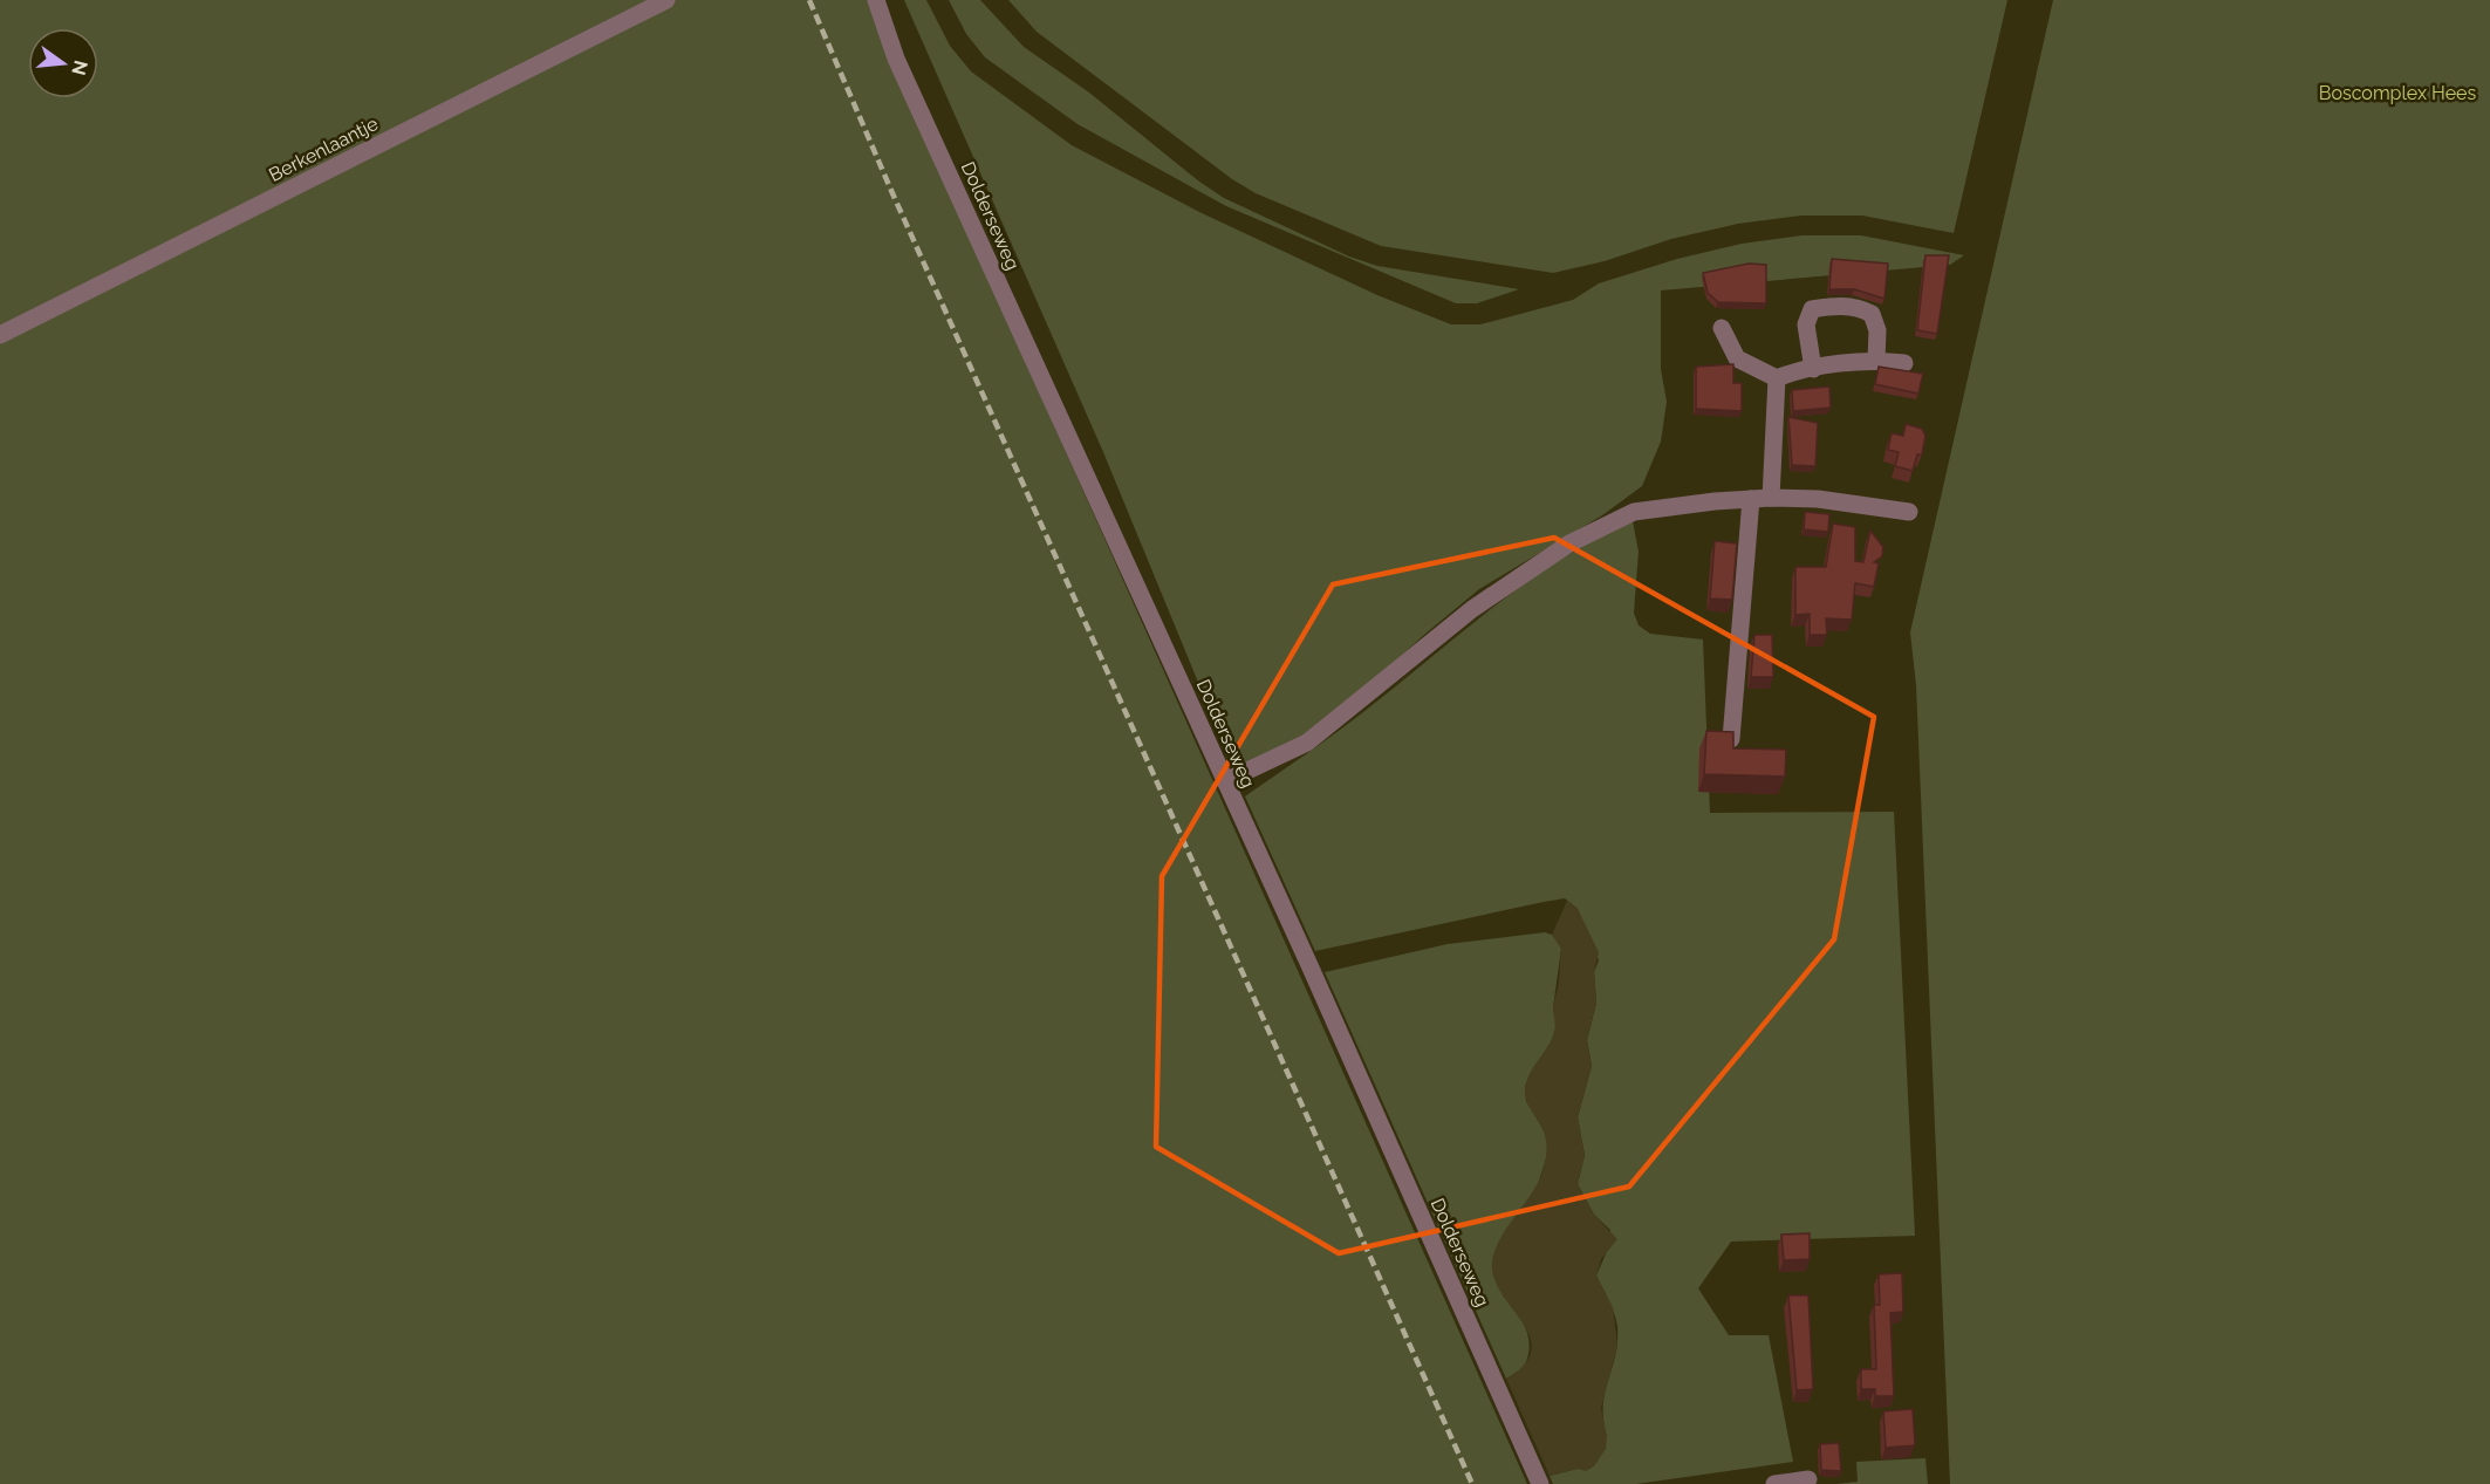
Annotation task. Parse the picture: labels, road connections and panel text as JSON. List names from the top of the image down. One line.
{"streets":{"street":["Berkenlaantje","Dolderseweg"]},"parks":["Boscomplex Hees"],"north":"right"}
